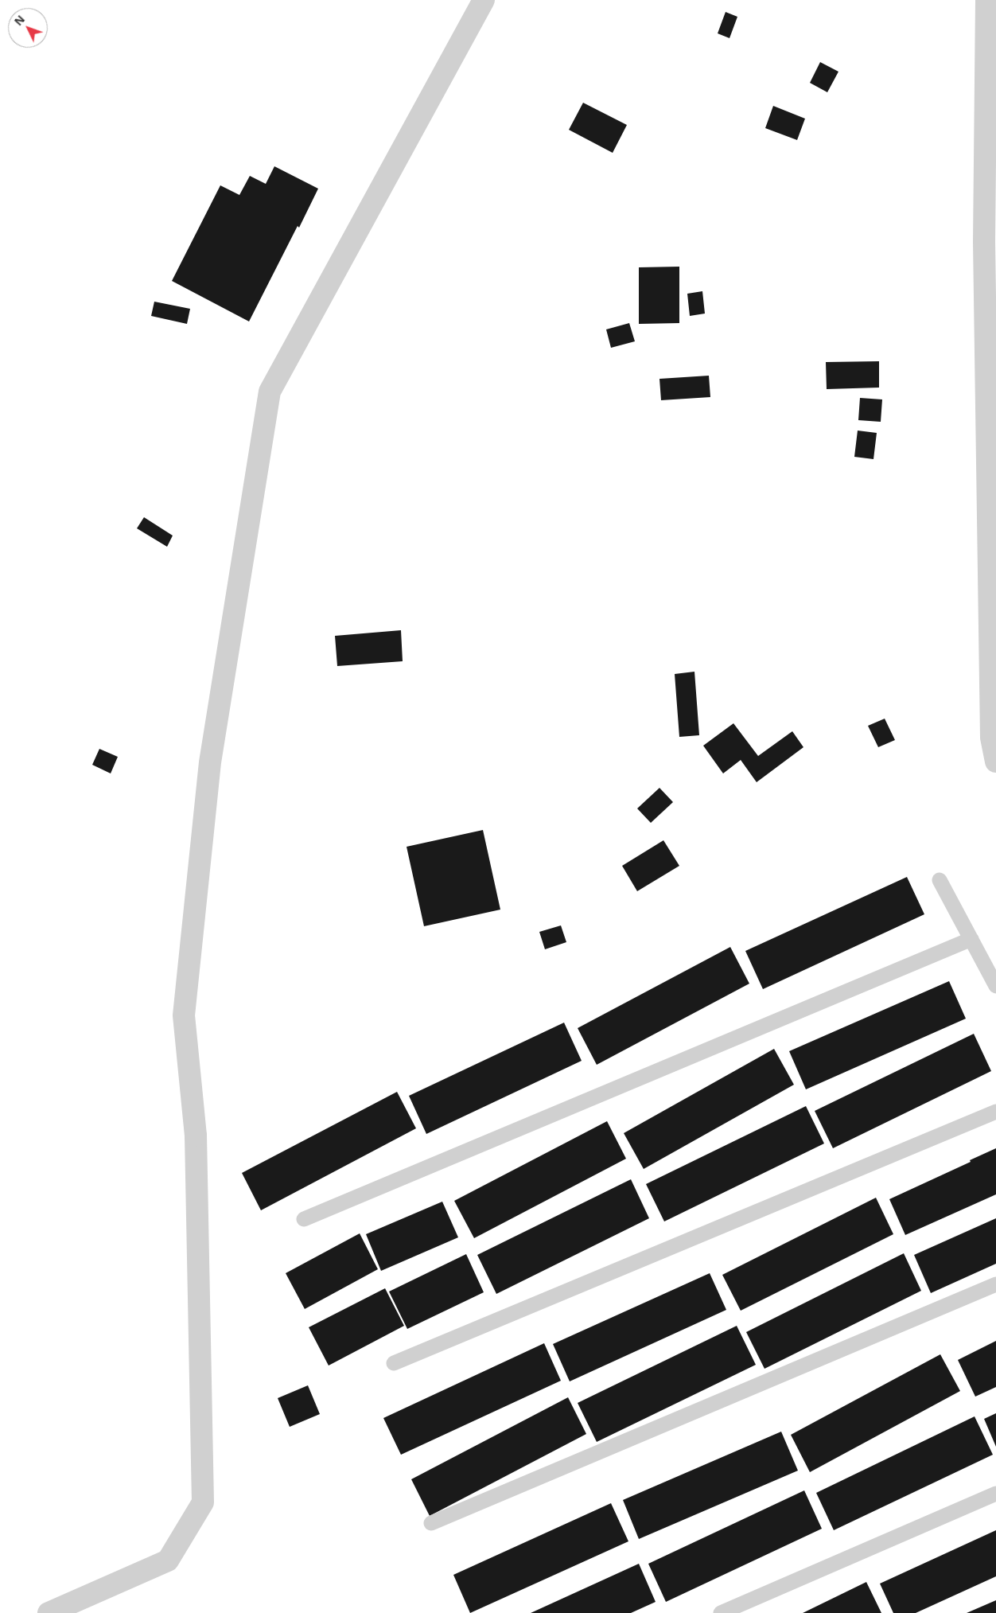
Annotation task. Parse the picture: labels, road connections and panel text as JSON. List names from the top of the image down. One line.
{"north":"top left"}
